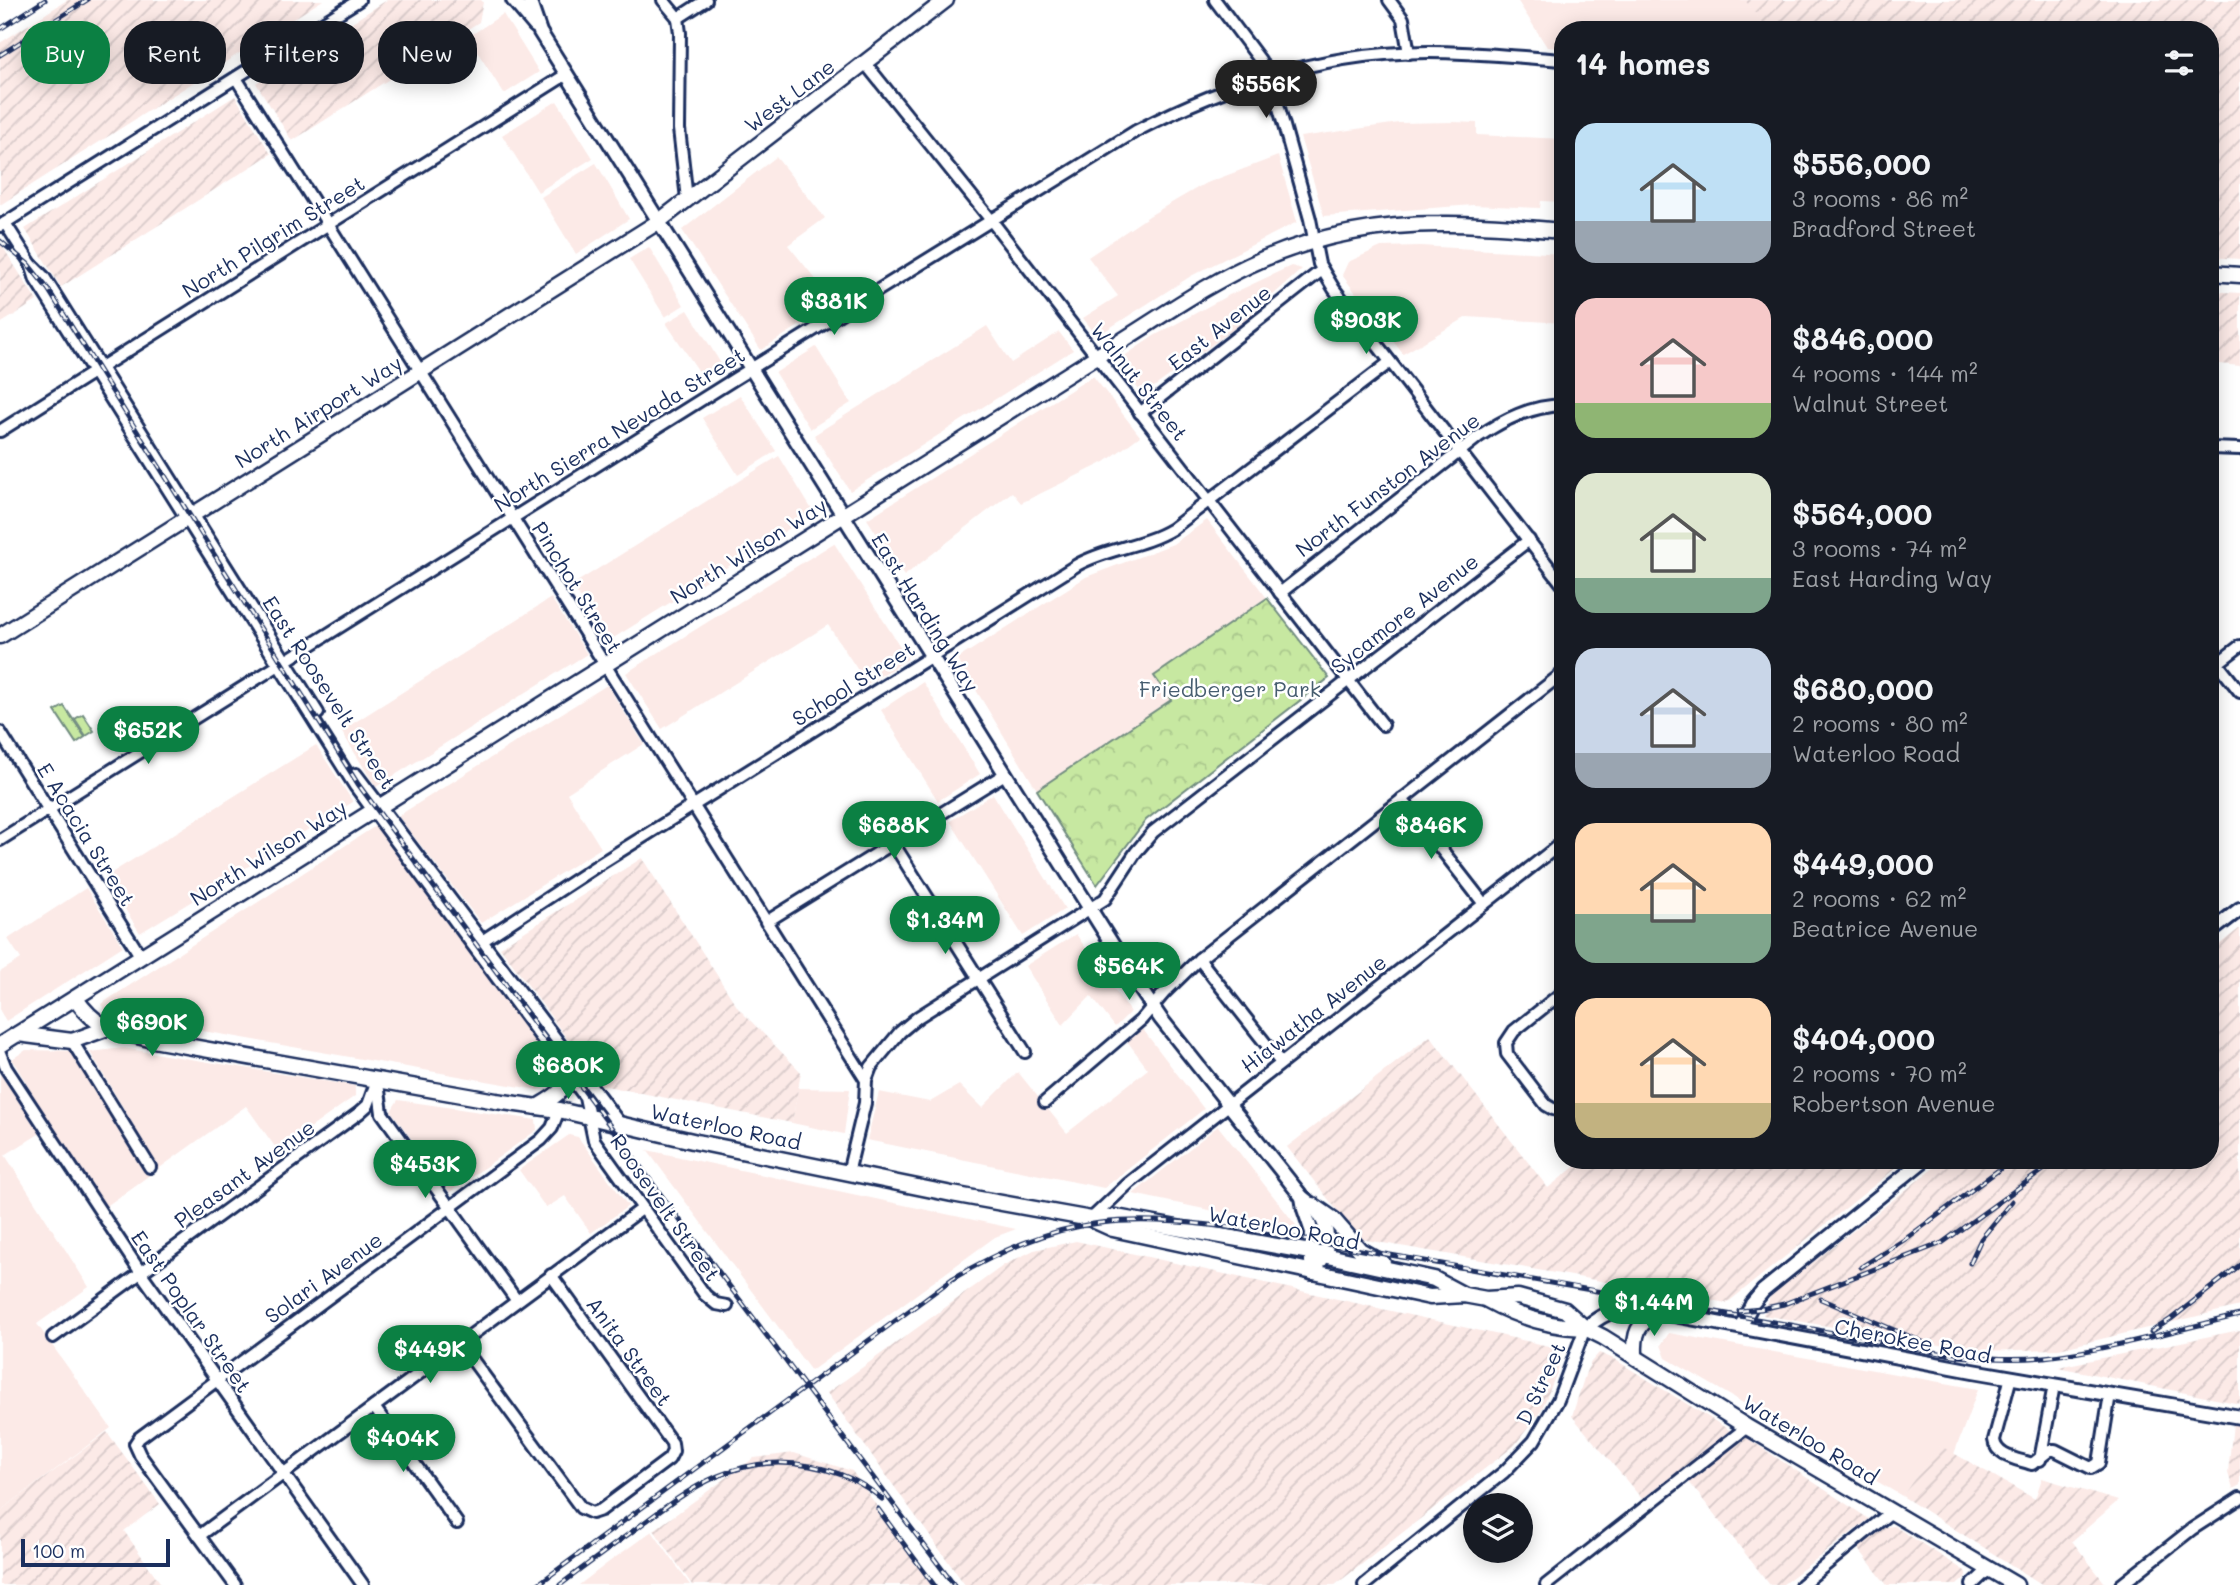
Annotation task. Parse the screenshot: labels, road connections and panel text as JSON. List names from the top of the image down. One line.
{"streets":{"main road":["West Lane","North Airport Way","North Wilson Way","Waterloo Road"],"street":["North Pilgrim Street","East Avenue","Walnut Street","North Sierra Nevada Street","North Funston Avenue","Pinchot Street","East Harding Way","Sycamore Avenue","School Street","East Roosevelt Street","E Acacia Street","Hiawatha Avenue","Pleasant Avenue","Roosevelt Street","Solari Avenue","East Poplar Street","Cherokee Road","Anita Street","D Street"]},"crossings":[["West Lane","Walnut Street"],["West Lane","North Airport Way"],["West Lane","East Harding Way"],["North Pilgrim Street","Pinchot Street"],["North Pilgrim Street","East Harding Way"],["North Pilgrim Street","East Roosevelt Street"],["East Avenue","Walnut Street"],["Walnut Street","North Sierra Nevada Street"],["Walnut Street","North Funston Avenue"],["Walnut Street","North Wilson Way"],["Walnut Street","Sycamore Avenue"],["Walnut Street","School Street"],["North Airport Way","Pinchot Street"],["North Airport Way","East Harding Way"],["North Airport Way","East Roosevelt Street"],["North Sierra Nevada Street","Pinchot Street"],["North Sierra Nevada Street","East Harding Way"],["North Sierra Nevada Street","East Roosevelt Street"],["North Sierra Nevada Street","E Acacia Street"],["North Wilson Way","Pinchot Street"],["North Wilson Way","East Harding Way"],["North Wilson Way","East Roosevelt Street"],["North Wilson Way","E Acacia Street"],["North Wilson Way","Waterloo Road"],["Pinchot Street","Sycamore Avenue"],["Pinchot Street","School Street"],["East Harding Way","Sycamore Avenue"],["East Harding Way","School Street"],["East Harding Way","Hiawatha Avenue"],["East Harding Way","Waterloo Road"],["Sycamore Avenue","Waterloo Road"],["School Street","East Roosevelt Street"],["East Roosevelt Street","Waterloo Road"],["East Roosevelt Street","Roosevelt Street"],["Hiawatha Avenue","Waterloo Road"],["Waterloo Road","Pleasant Avenue"],["Waterloo Road","Roosevelt Street"],["Waterloo Road","Solari Avenue"],["Waterloo Road","Cherokee Road"],["Waterloo Road","D Street"],["Pleasant Avenue","East Poplar Street"],["Solari Avenue","East Poplar Street"],["Cherokee Road","D Street"]],"parks":["Friedberger Park"],"scale_bar":"100 m","page":{"chip":["Buy","Rent","Filters","New"],"heading":"14 homes","price":["$556K","$381K","$903K","$652K","$688K","$846K","$1.34M","$564K","$690K","$680K","$453K","$1.44M","$449K","$404K"],"list":[{"name":"$556,000","note":"3 rooms · 86 m² · Bradford Street"},{"name":"$846,000","note":"4 rooms · 144 m² · Walnut Street"},{"name":"$564,000","note":"3 rooms · 74 m² · East Harding Way"},{"name":"$680,000","note":"2 rooms · 80 m² · Waterloo Road"},{"name":"$449,000","note":"2 rooms · 62 m² · Beatrice Avenue"},{"name":"$404,000","note":"2 rooms · 70 m² · Robertson Avenue"}],"scale":"100 m"}}
